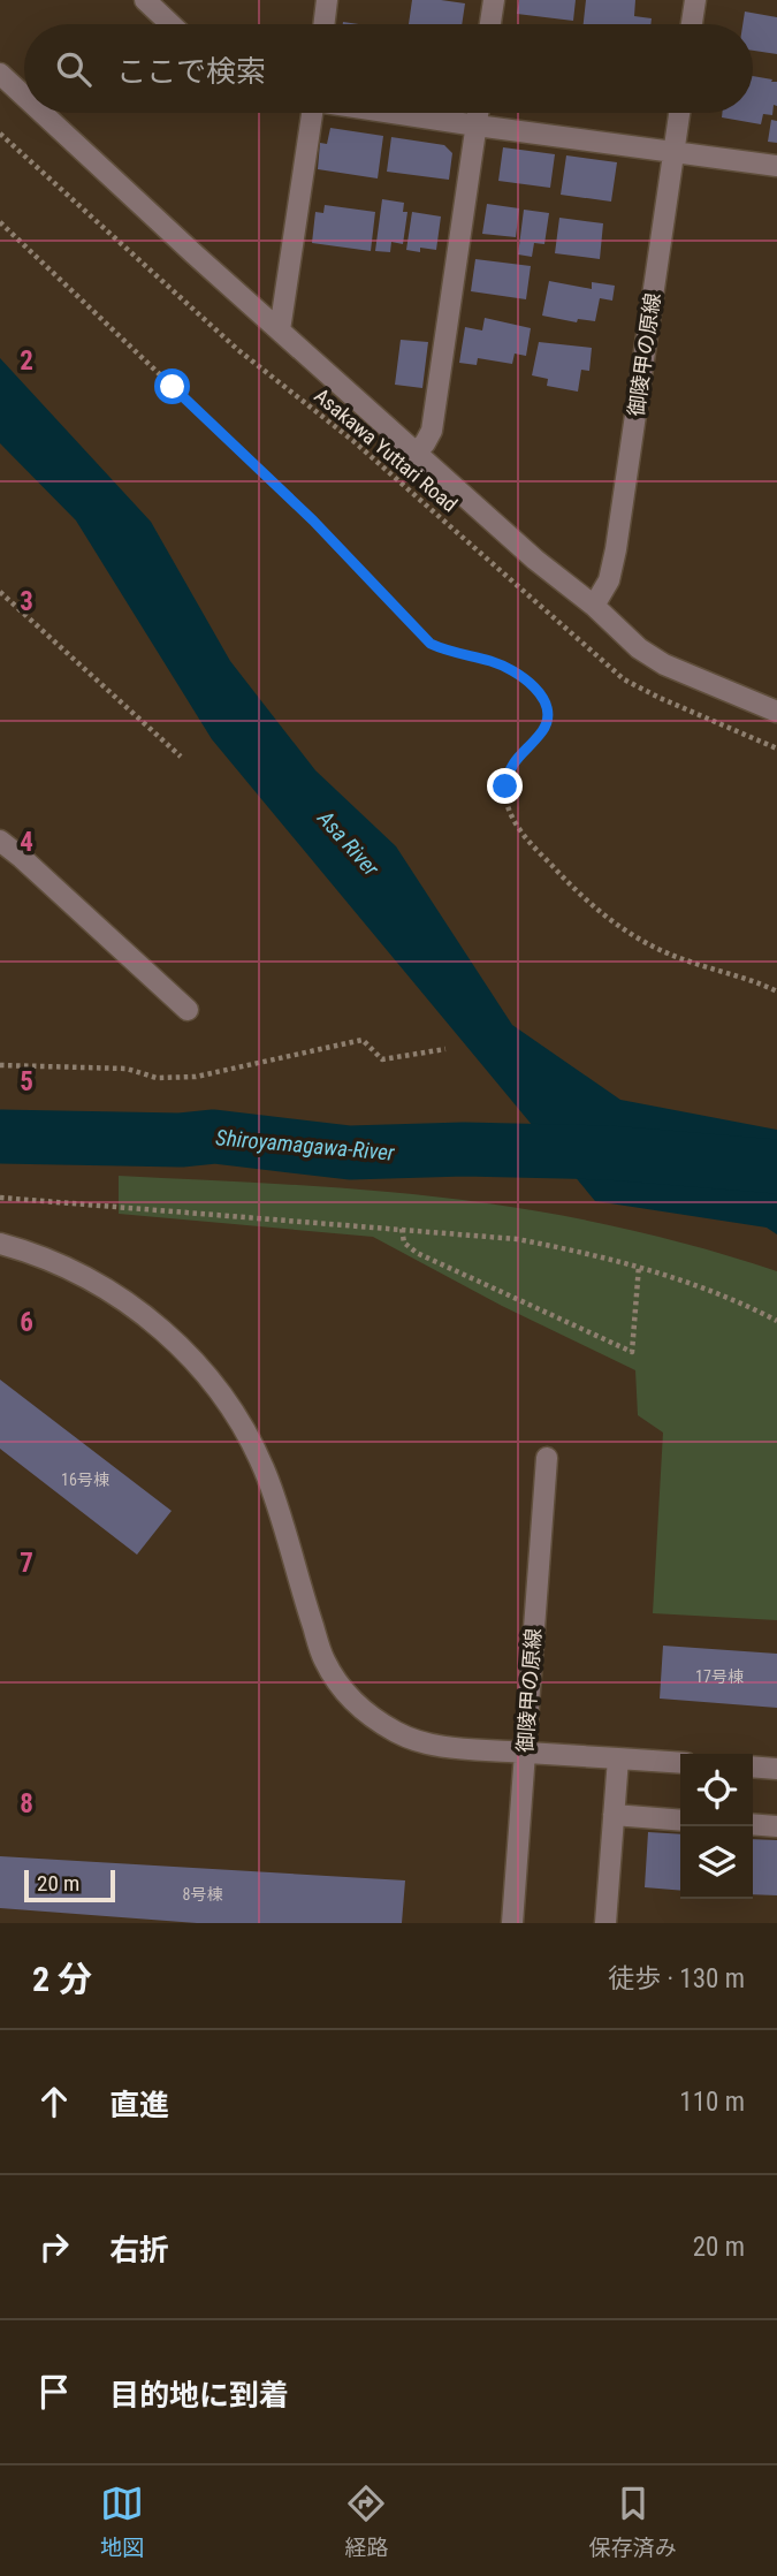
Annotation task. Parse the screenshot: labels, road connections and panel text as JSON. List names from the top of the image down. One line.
{"streets":{"street":["御陵甲の原線"],"path":["Asakawa Yuttari Road"]},"water":["Asa River","Shiroyamagawa-River"],"house_numbers":["16号棟","17号棟","8号棟"],"scale_bar":"20 m","page":{"search":"ここで検索","scale":"20 m","heading":["2 分","徒歩 · 130 m"],"list":[["直進","110 m"],["右折","20 m"],"目的地に到着"],"nav":["地図","経路","保存済み"]},"grid":{"rows":["2","3","4","5","6","7","8"]}}
